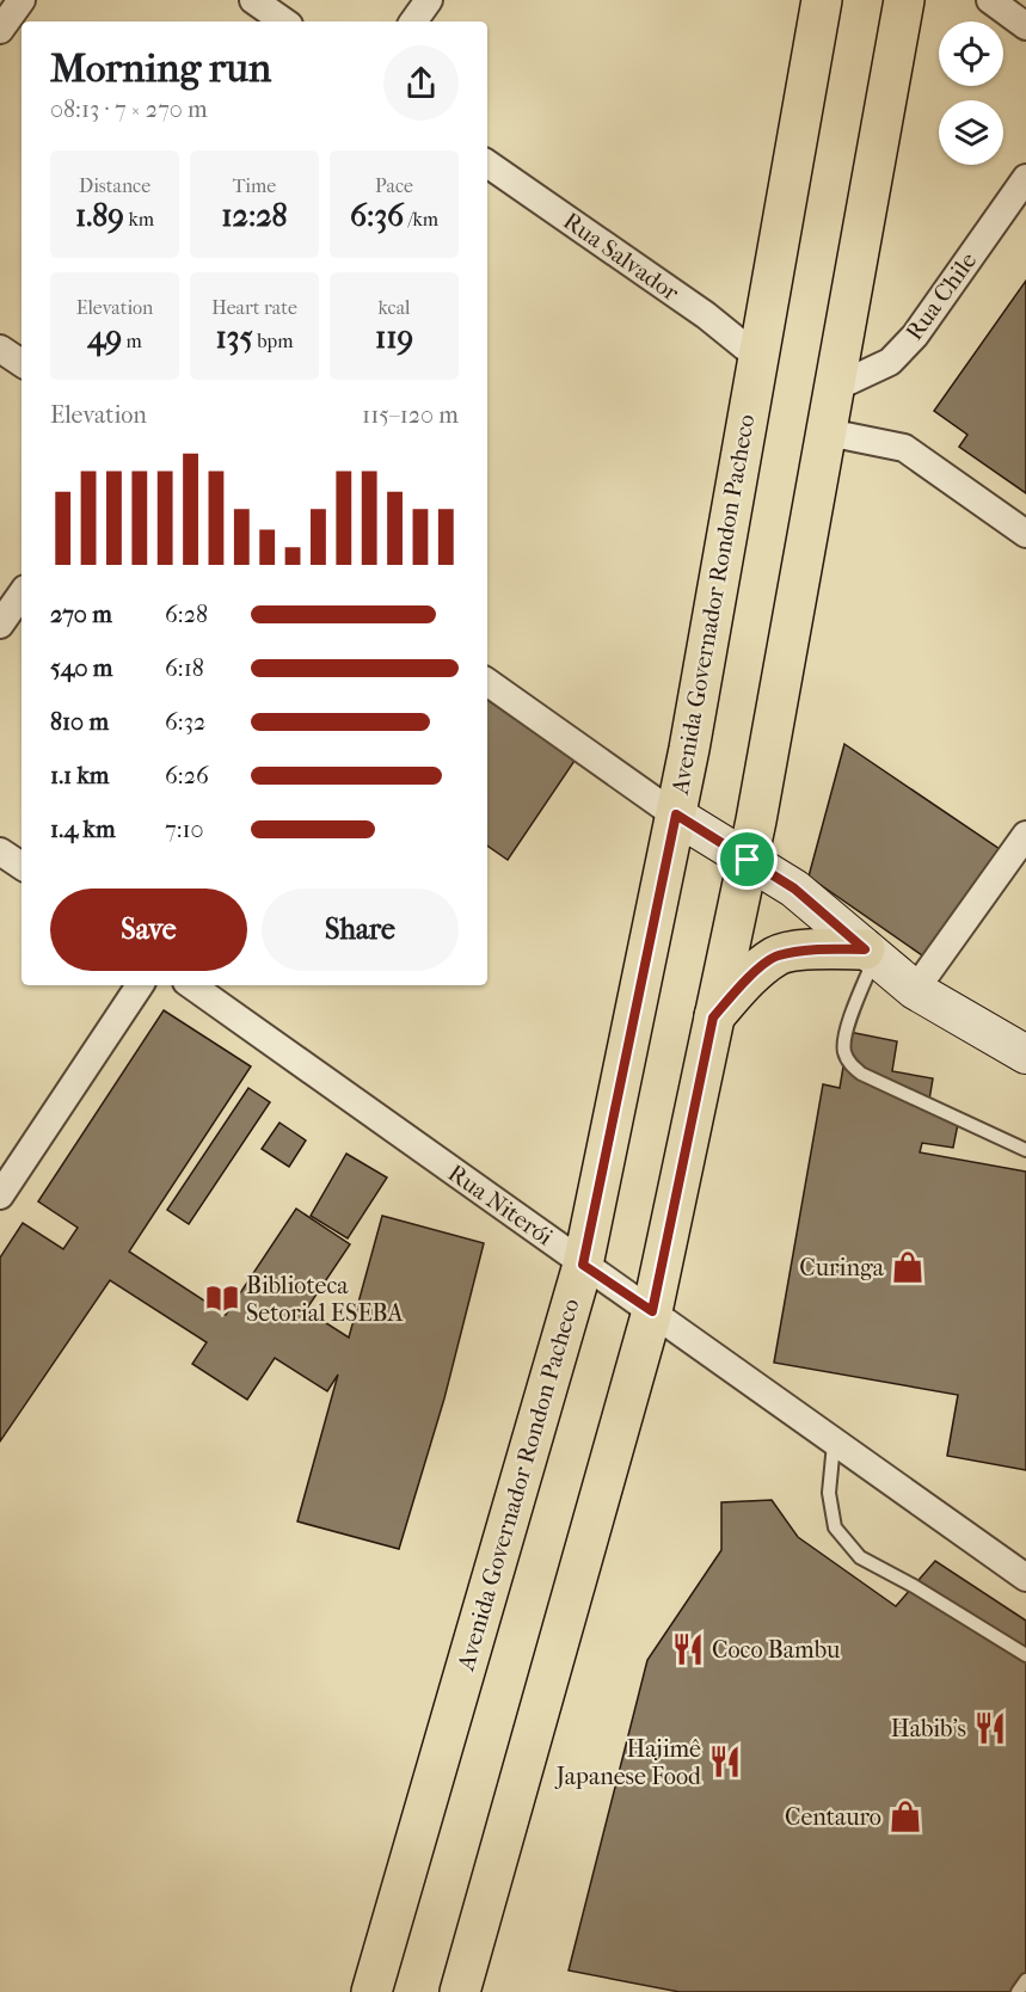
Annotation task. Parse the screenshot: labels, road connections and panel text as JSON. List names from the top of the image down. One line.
{"streets":{"main road":["Avenida Governador Rondon Pacheco"],"street":["Rua Salvador","Rua Chile","Rua Niterói"]},"crossings":[["Rua Salvador","Avenida Governador Rondon Pacheco"],["Avenida Governador Rondon Pacheco","Rua Niterói"]],"places":{"shop":["Curinga","Centauro"],"library":["Biblioteca Setorial ESEBA"],"restaurant":["Coco Bambu","Habib's","Hajimê Japanese Food"]},"page":{"heading":["Morning run","08:13 · 7 × 270 m"],"stats":[["Distance","1.89 km"],["Time","12:28"],["Pace","6:36 /km"],["Elevation","49 m"],["Heart rate","135 bpm"],["kcal","119"]],"chart":["Elevation","115–120 m"],"list":[{"name":"270 m","note":"6:28"},{"name":"540 m","note":"6:18"},{"name":"810 m","note":"6:32"},{"name":"1.1 km","note":"6:26"},{"name":"1.4 km","note":"7:10"}],"buttons":["Save","Share"]}}
